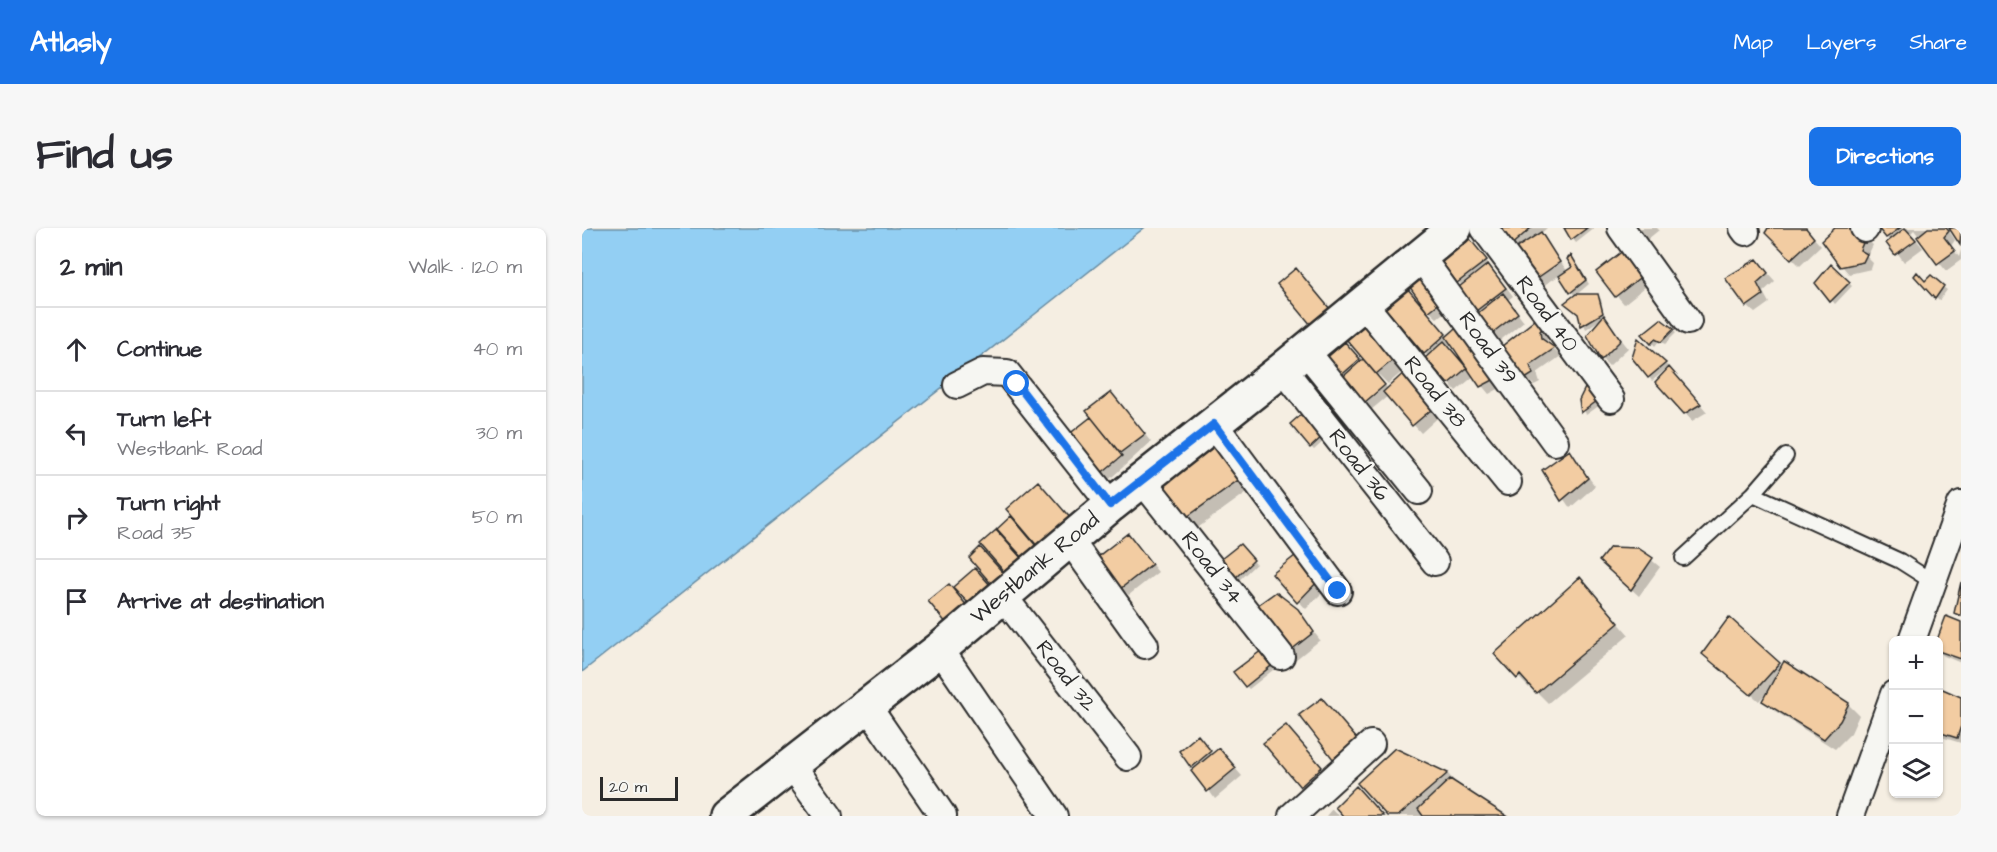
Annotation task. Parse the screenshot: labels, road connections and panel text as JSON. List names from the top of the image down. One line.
{"streets":{"street":["Road 40","Road 39","Road 38","Road 36","Westbank Road","Road 34","Road 32"]},"crossings":[["Road 39","Westbank Road"],["Road 38","Westbank Road"],["Road 36","Westbank Road"],["Westbank Road","Road 34"],["Westbank Road","Road 32"]],"scale_bar":"20 m","page":{"header":"Atlasly","nav":["Map","Layers","Share"],"title":"Find us","buttons":"Directions","heading":["2 min","Walk · 120 m"],"list":[["Continue","40 m"],["Turn left","Westbank Road","30 m"],["Turn right","Road 35","50 m"],"Arrive at destination"],"map_buttons":["+","−"],"scale":"20 m"}}
